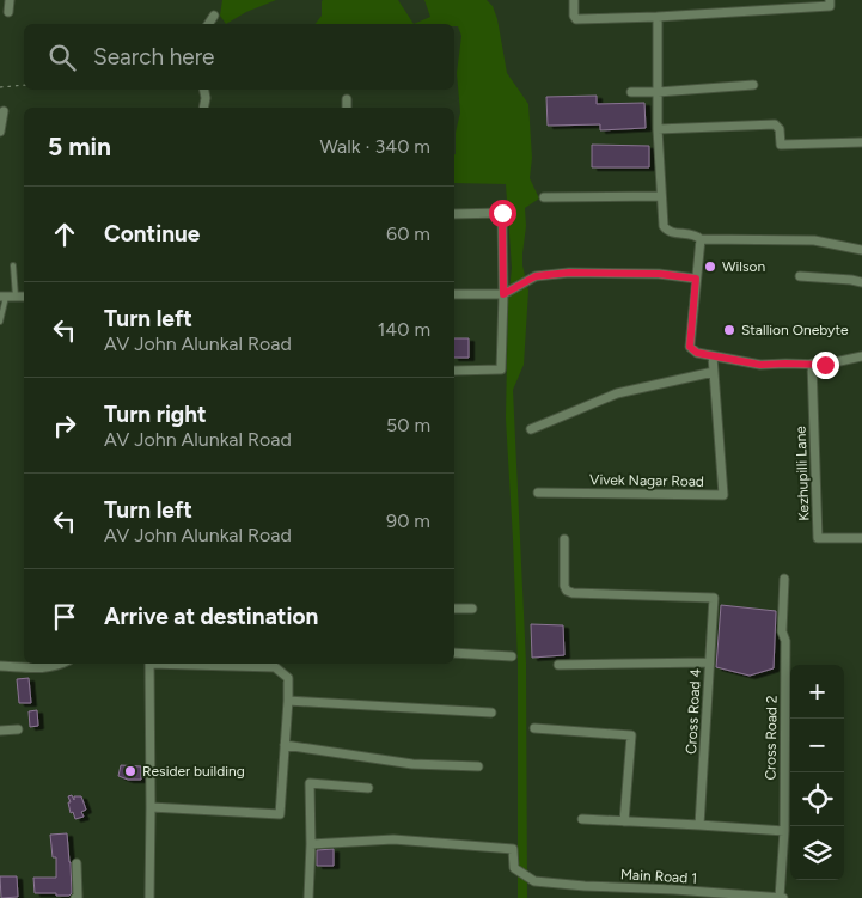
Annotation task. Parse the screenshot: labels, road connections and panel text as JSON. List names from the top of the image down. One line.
{"streets":{"street":["Kezhupilli Lane","Vivek Nagar Road","Cross Road 4","Cross Road 2","Main Road 1"]},"crossings":[["Cross Road 2","Main Road 1"]],"places":["Wilson","Stallion Onebyte","Resider building"],"page":{"search":"Search here","heading":["5 min","Walk · 340 m"],"list":[["Continue","60 m"],["Turn left","AV John Alunkal Road","140 m"],["Turn right","AV John Alunkal Road","50 m"],["Turn left","AV John Alunkal Road","90 m"],"Arrive at destination"],"map_buttons":["+","−"]}}
